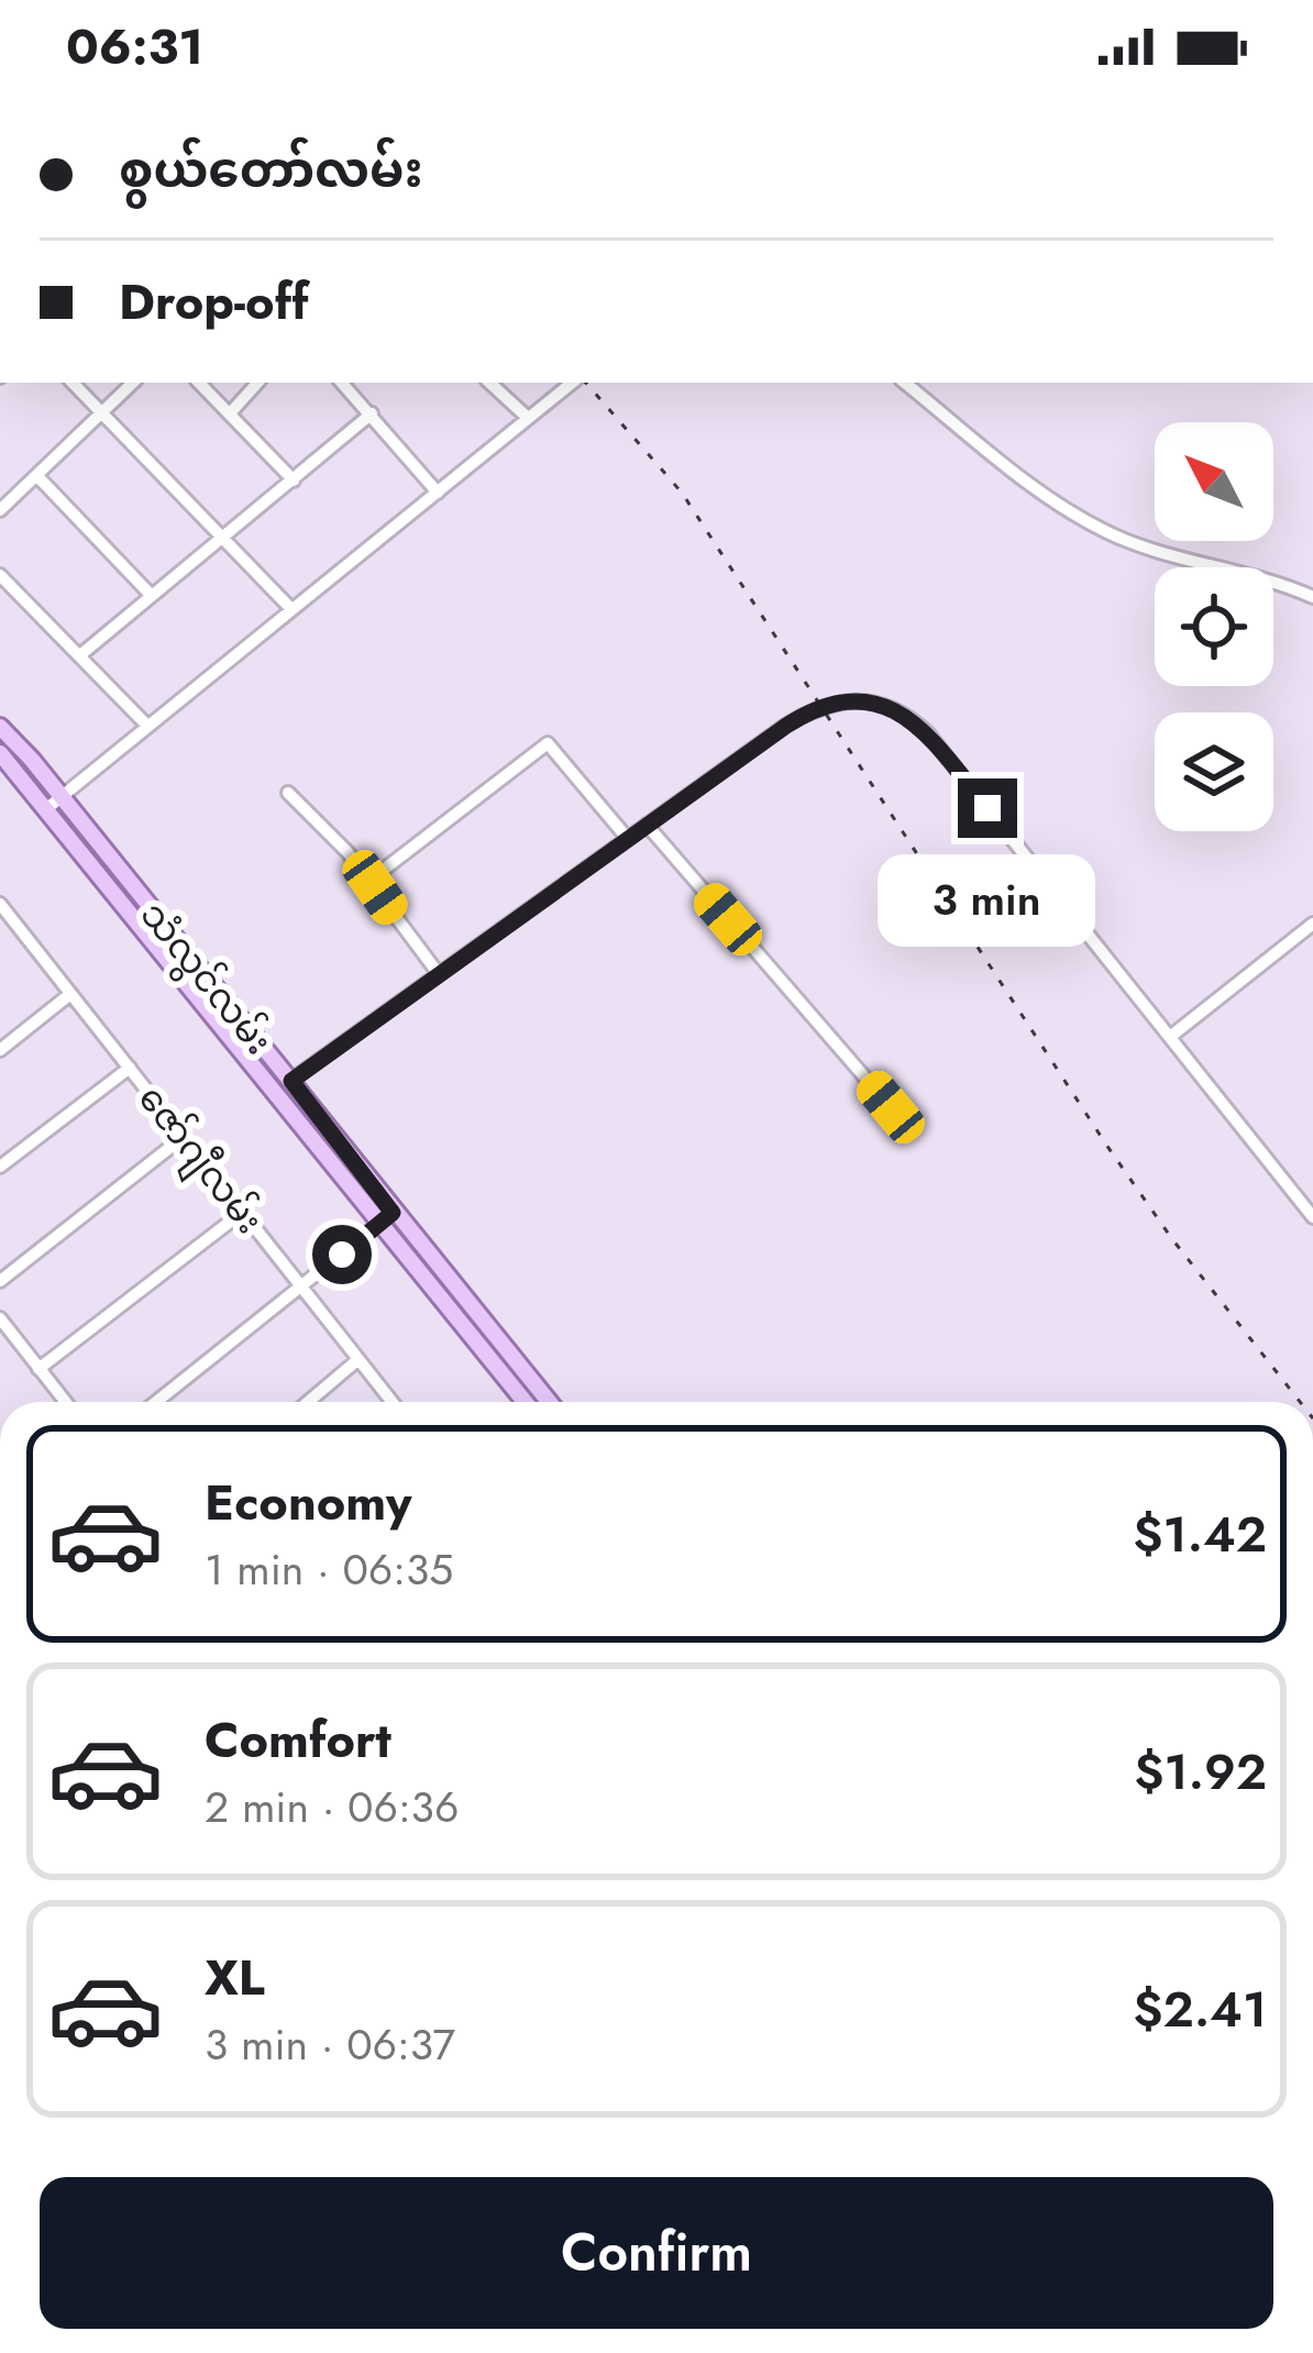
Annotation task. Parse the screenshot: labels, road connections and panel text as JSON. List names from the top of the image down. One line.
{"streets":{"main road":["သံလွင်လမ်း"],"street":["ဇော်ဂျီလမ်း"]},"north":"top left","page":{"status":"06:31","banner":["စွယ်တော်လမ်း","Drop-off"],"bubble":"3 min","list":[{"name":"Economy","note":"1 min · 06:35","value":"$1.42"},{"name":"Comfort","note":"2 min · 06:36","value":"$1.92"},{"name":"XL","note":"3 min · 06:37","value":"$2.41"}],"buttons":"Confirm"}}
